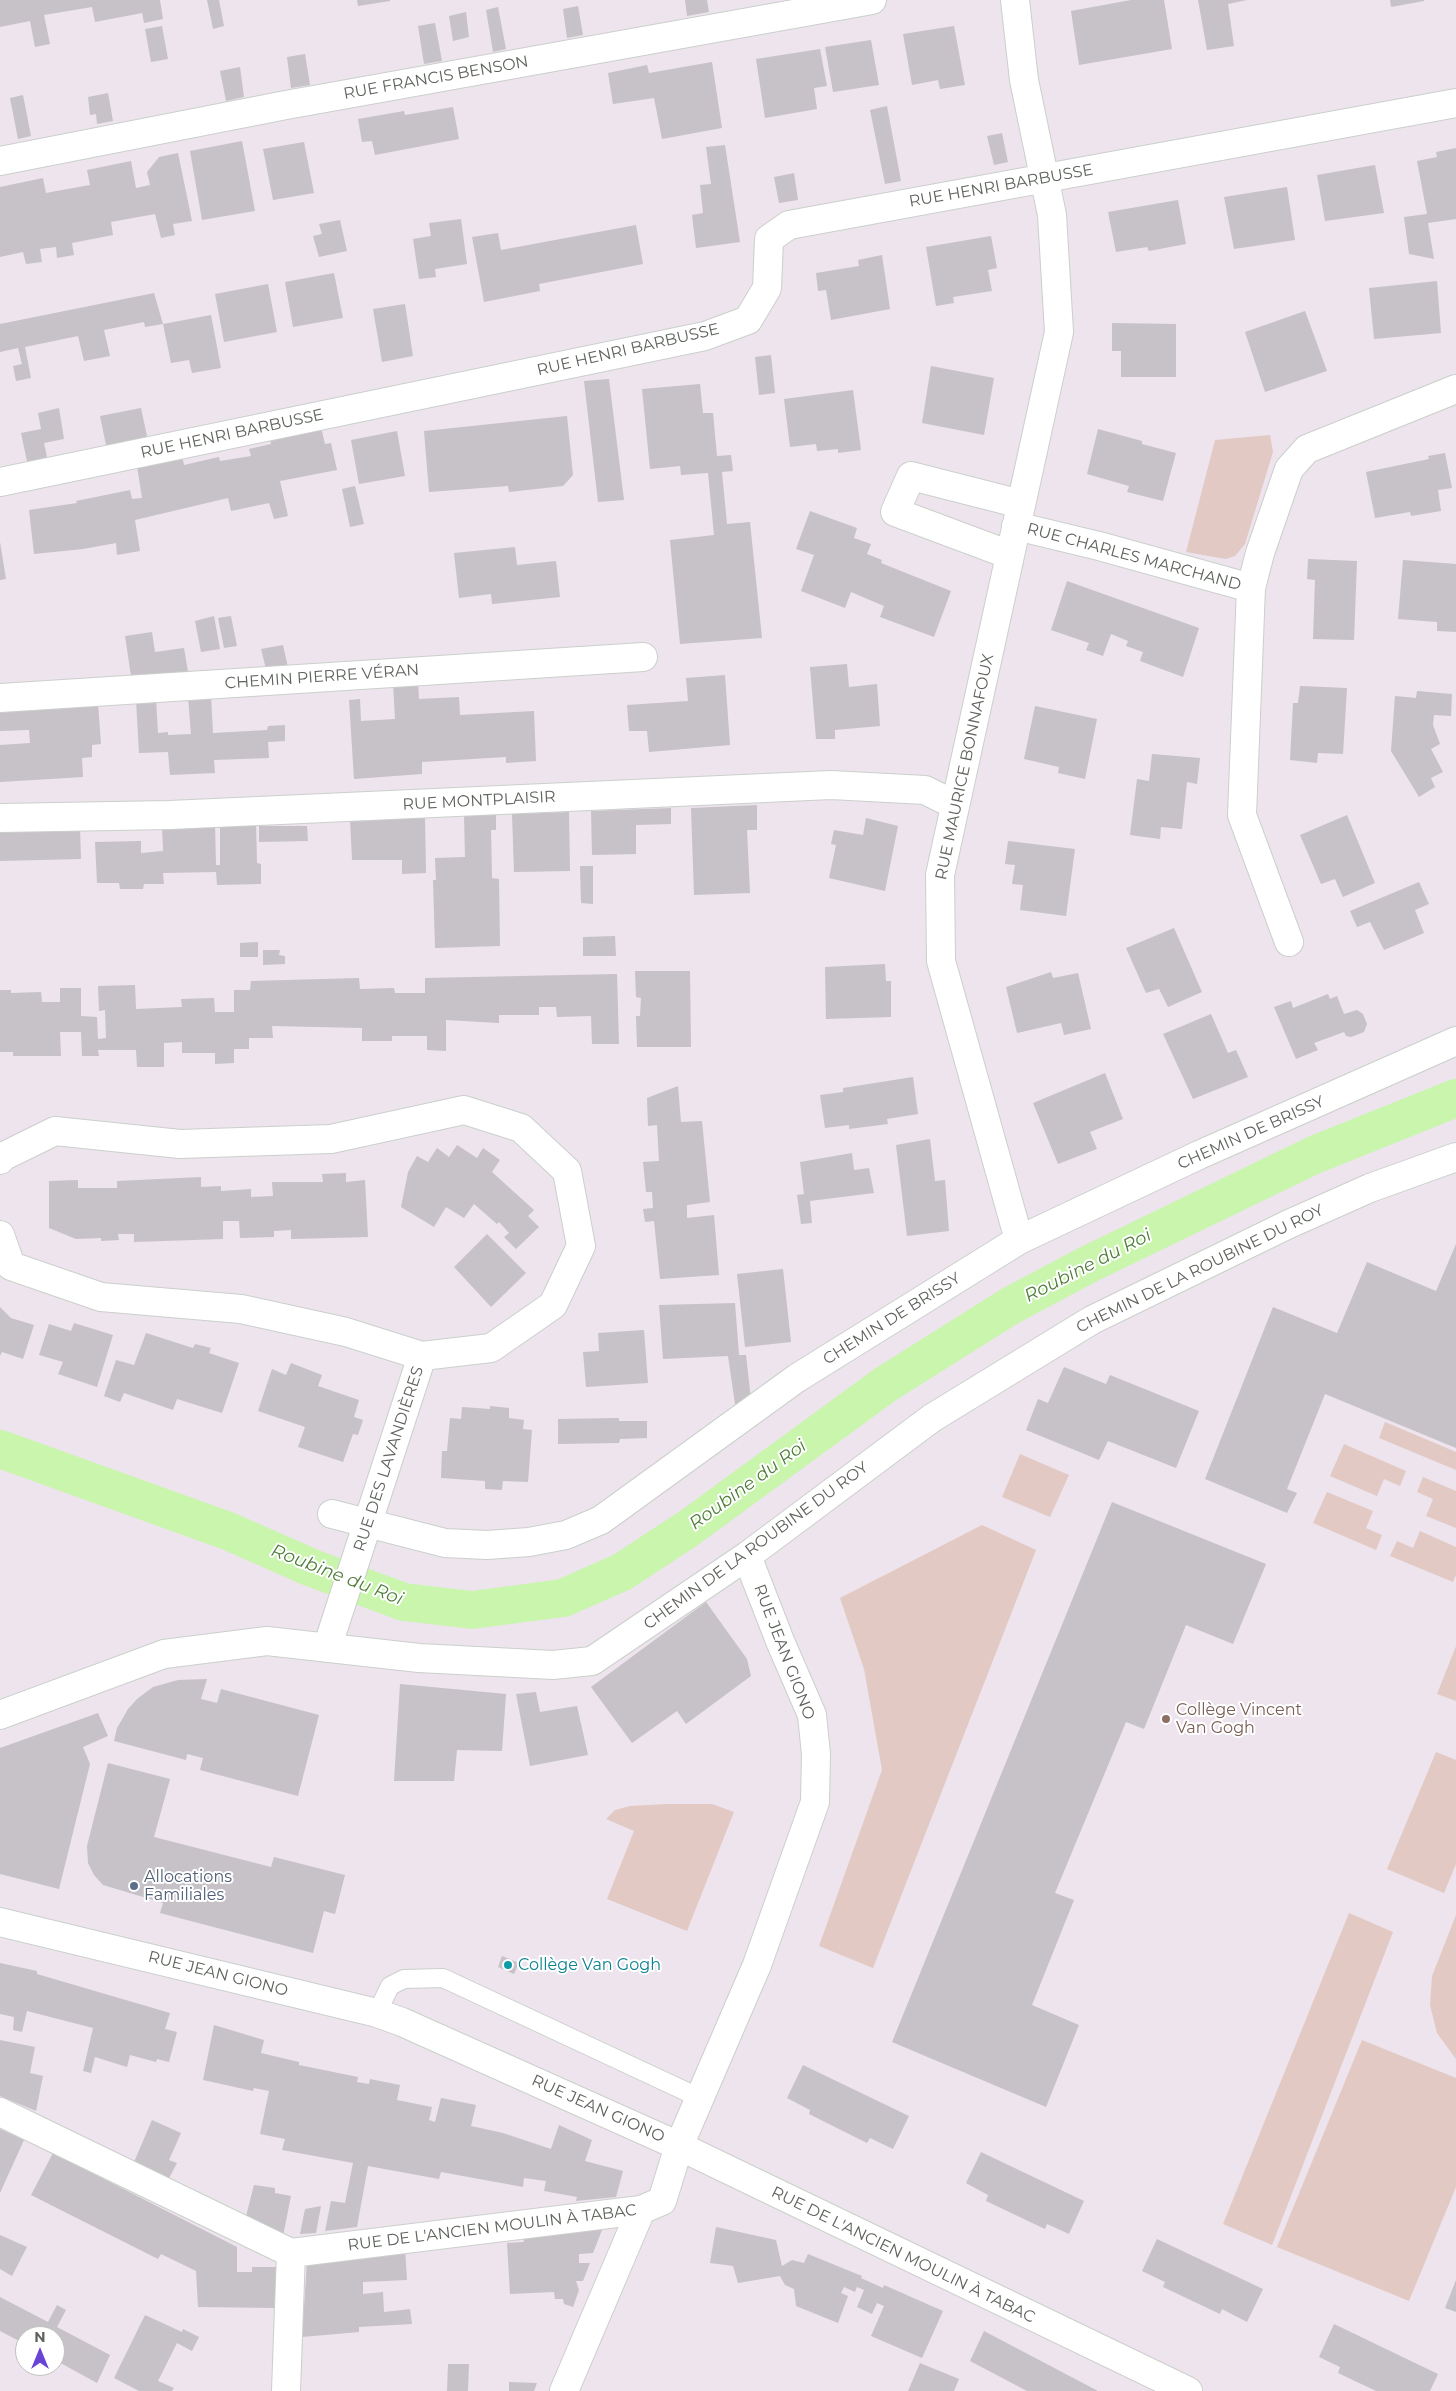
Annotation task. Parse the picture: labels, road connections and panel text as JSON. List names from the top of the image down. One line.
{"streets":{"street":["RUE FRANCIS BENSON","RUE HENRI BARBUSSE","RUE CHARLES MARCHAND","CHEMIN PIERRE VÉRAN","RUE MAURICE BONNAFOUX","RUE MONTPLAISIR","CHEMIN DE BRISSY","CHEMIN DE LA ROUBINE DU ROY","RUE DES LAVANDIÈRES","RUE JEAN GIONO","RUE DE L'ANCIEN MOULIN À TABAC"]},"crossings":[["RUE HENRI BARBUSSE","RUE MAURICE BONNAFOUX"],["RUE CHARLES MARCHAND","RUE MAURICE BONNAFOUX"],["RUE MAURICE BONNAFOUX","RUE MONTPLAISIR"],["RUE MAURICE BONNAFOUX","CHEMIN DE BRISSY"],["CHEMIN DE BRISSY","RUE DES LAVANDIÈRES"],["CHEMIN DE LA ROUBINE DU ROY","RUE DES LAVANDIÈRES"],["CHEMIN DE LA ROUBINE DU ROY","RUE JEAN GIONO"],["RUE JEAN GIONO","RUE DE L'ANCIEN MOULIN À TABAC"]],"water":["Roubine du Roi"],"places":["Collège Vincent Van Gogh","Allocations Familiales","Collège Van Gogh"],"north":"top"}
